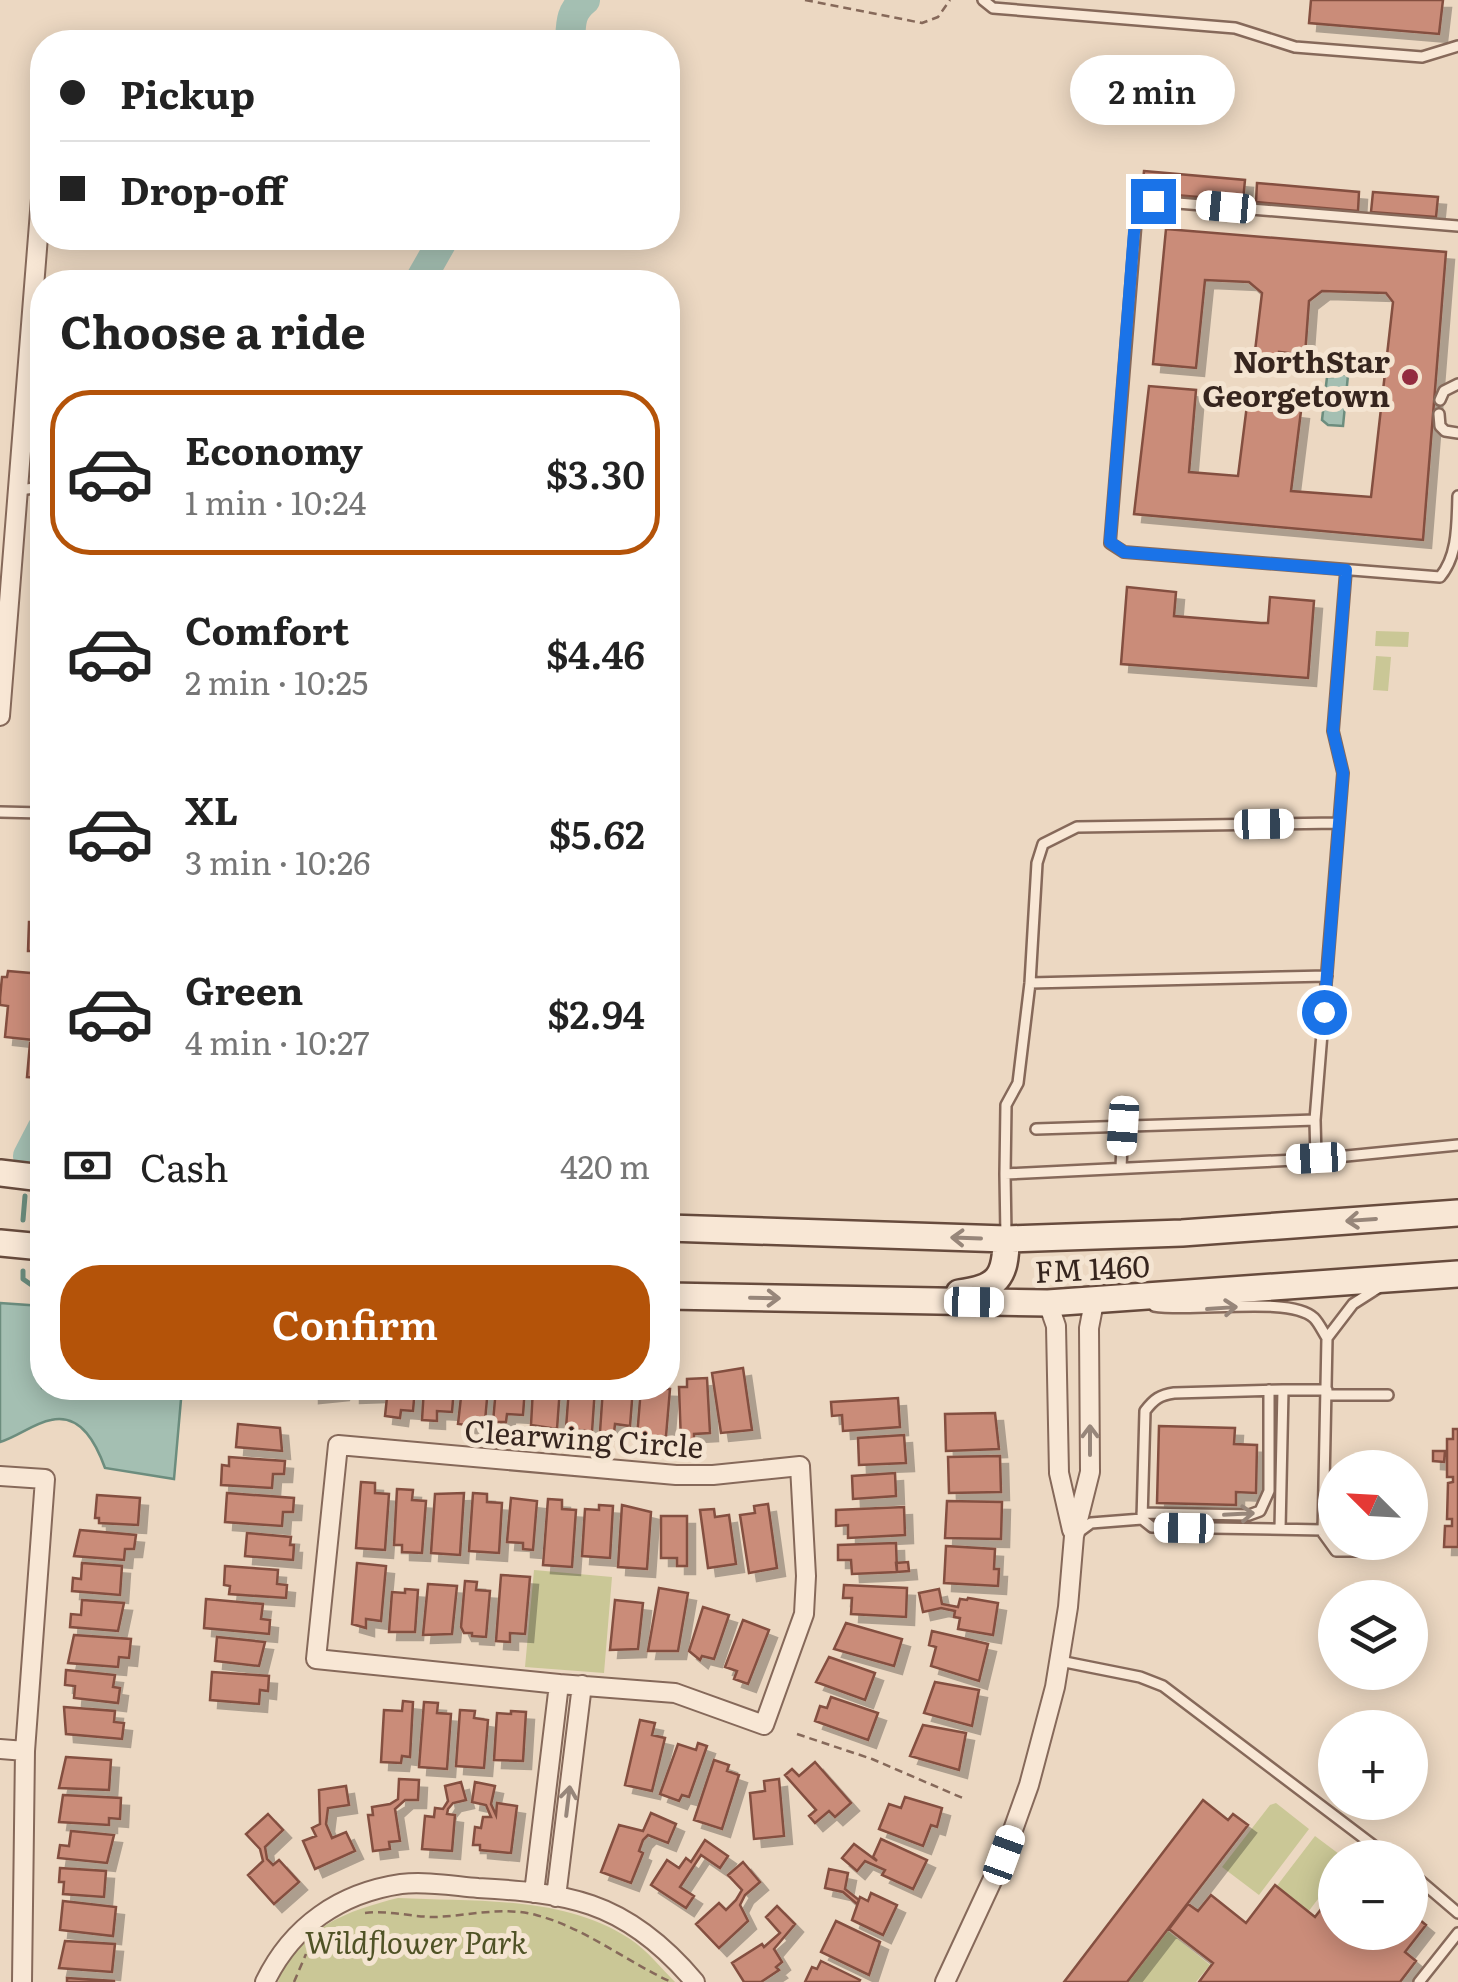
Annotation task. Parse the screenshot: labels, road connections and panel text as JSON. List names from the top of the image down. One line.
{"streets":{"main road":["FM 1460"],"street":["Clearwing Circle"]},"parks":["Wildflower Park"],"places":["NorthStar Georgetown"],"north":"top left","page":{"banner":["Pickup","Drop-off"],"bubble":"2 min","heading":"Choose a ride","list":[{"name":"Economy","note":"1 min · 10:24","value":"$3.30"},{"name":"Comfort","note":"2 min · 10:25","value":"$4.46"},{"name":"XL","note":"3 min · 10:26","value":"$5.62"},{"name":"Green","note":"4 min · 10:27","value":"$2.94"}],"pay":["Cash","420 m"],"buttons":"Confirm","map_buttons":["+","−"]}}
